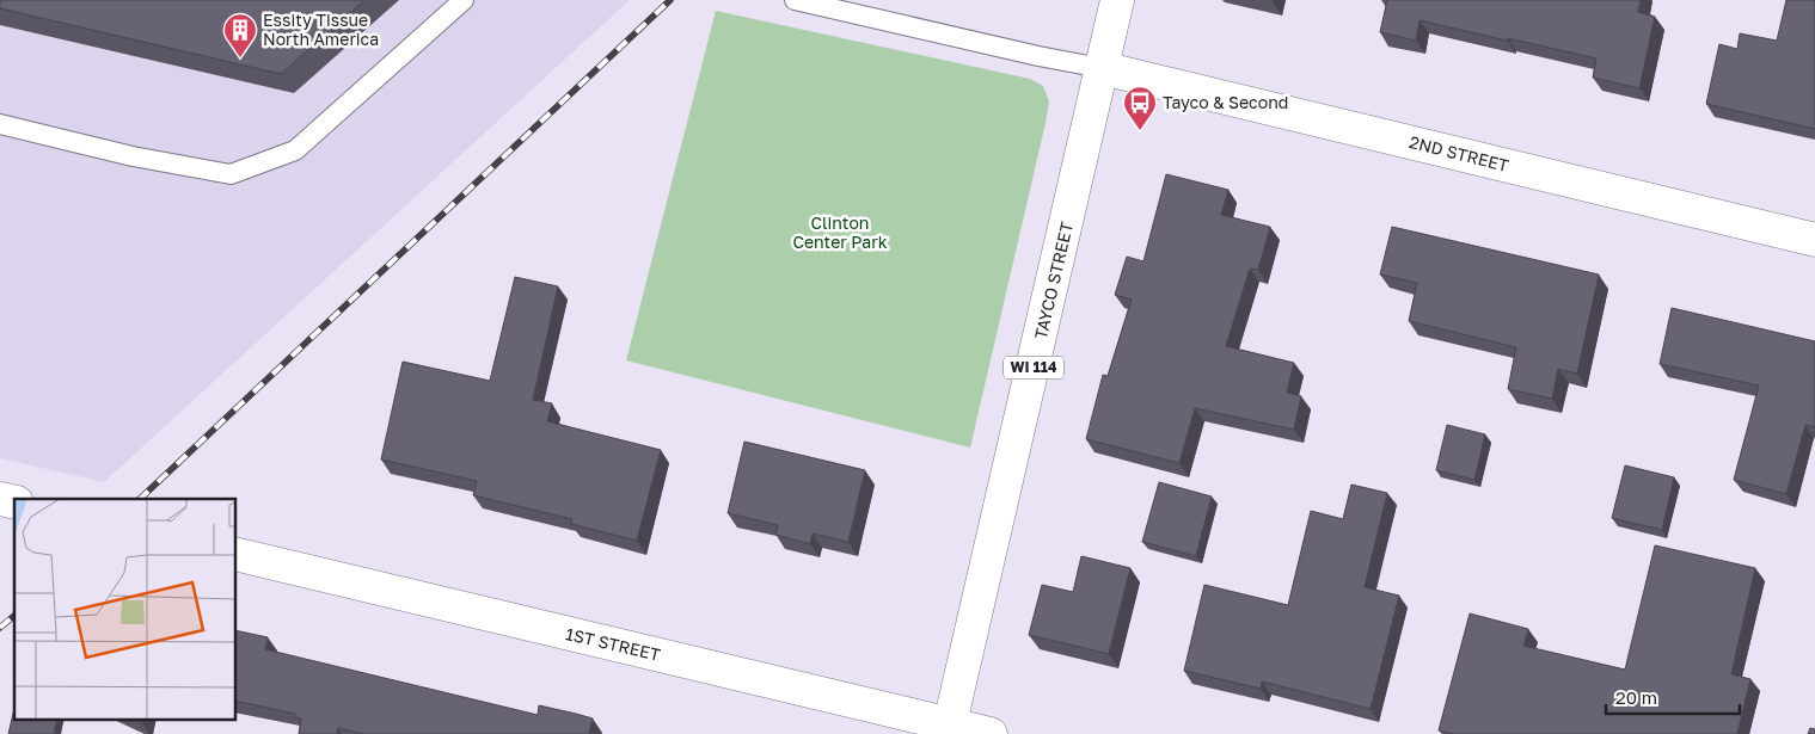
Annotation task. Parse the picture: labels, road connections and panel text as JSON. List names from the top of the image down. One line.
{"streets":{"street":["2ND STREET","TAYCO STREET","WI 114","1ST STREET"]},"crossings":[["2ND STREET","TAYCO STREET"],["TAYCO STREET","1ST STREET"]],"parks":["Clinton Center Park"],"places":{"building":["Essity Tissue North America"],"bus stop":["Tayco & Second"]},"scale_bar":"20 m"}
